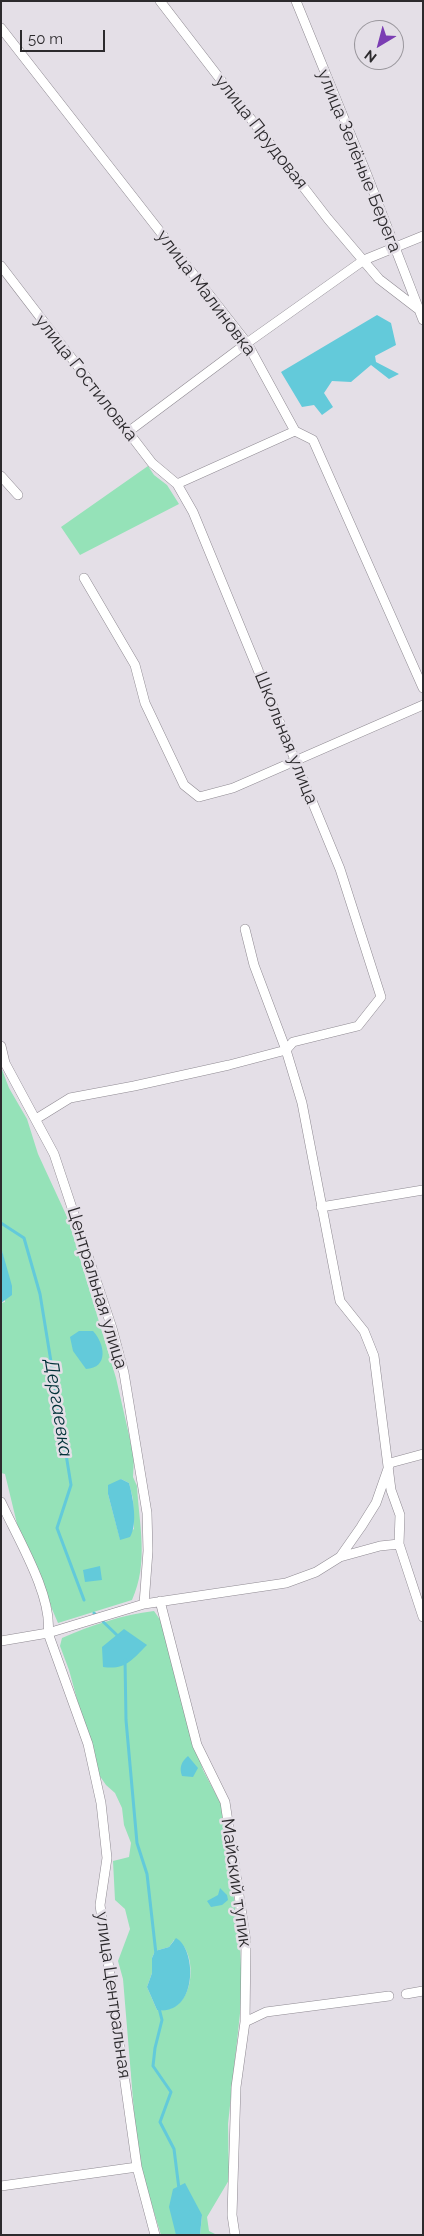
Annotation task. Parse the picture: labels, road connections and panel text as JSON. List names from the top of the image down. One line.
{"streets":{"street":["улица Прудовая","улица Зелёные Берега","улица Малиновка","улица Гостиловка","Школьная улица","Центральная улица","Майский тупик","улица Центральная"]},"crossings":[["улица Прудовая","улица Зелёные Берега"],["улица Гостиловка","Школьная улица"]],"water":["Дергаевка"],"scale_bar":"50 m","north":"bottom left"}
